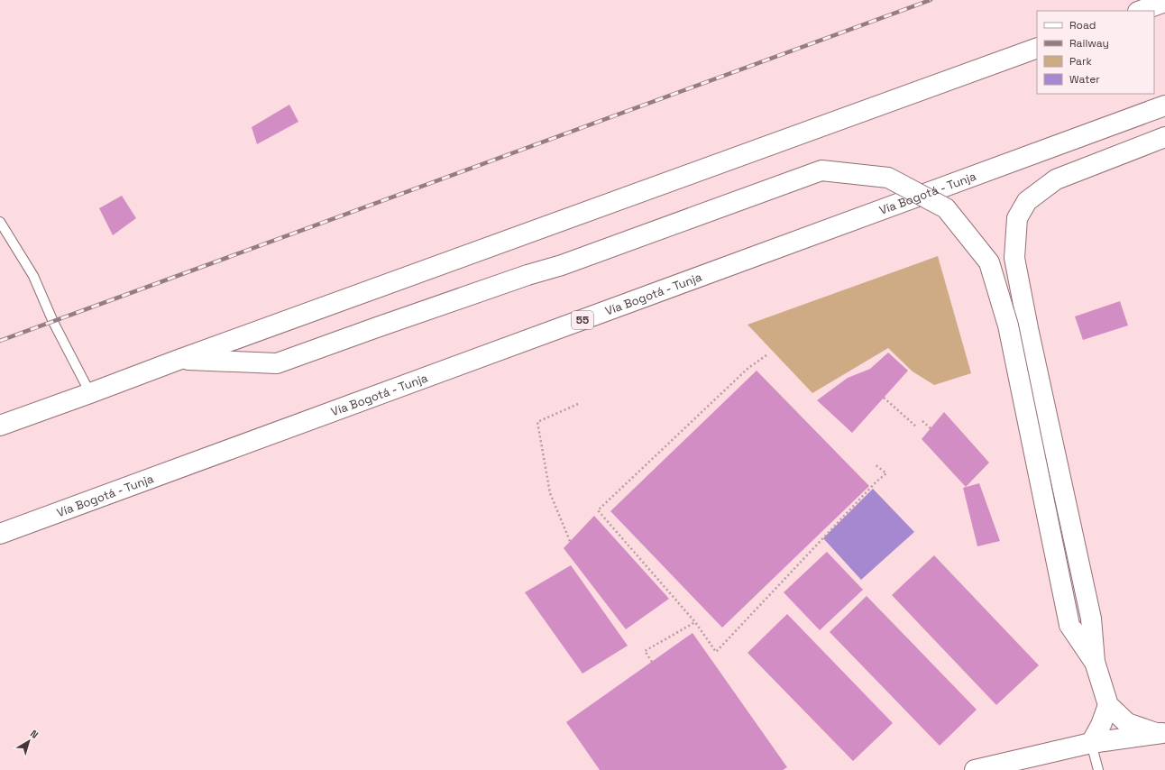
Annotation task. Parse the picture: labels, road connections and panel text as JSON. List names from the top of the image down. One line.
{"streets":{"main road":["Vía Bogotá - Tunja","55"]},"legend":["Road","Railway","Park","Water"],"north":"top right"}
